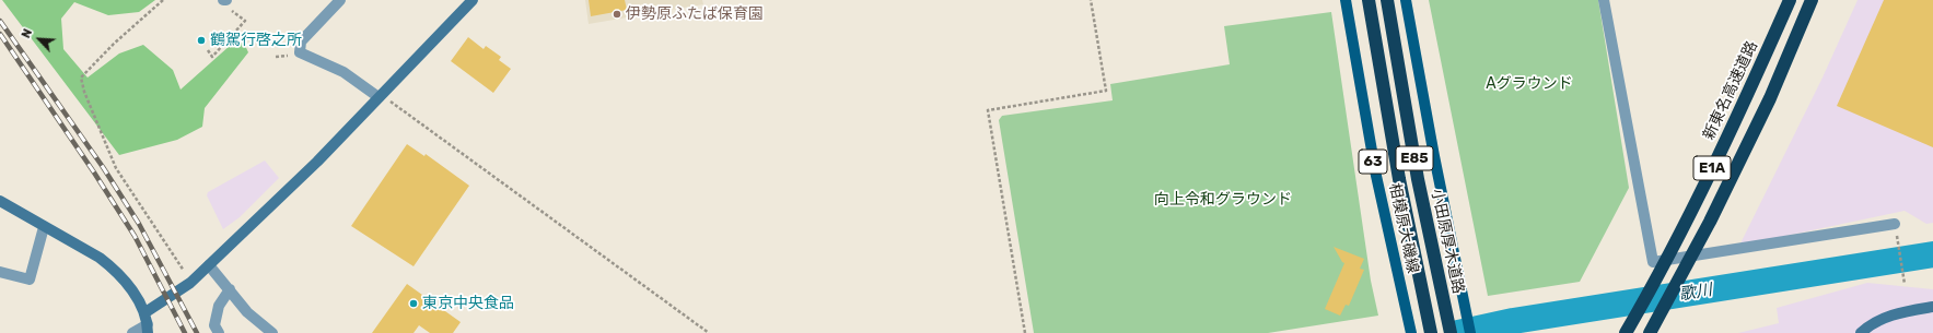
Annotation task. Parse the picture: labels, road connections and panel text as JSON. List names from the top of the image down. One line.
{"streets":{"highway":["新東名高速道路","E85","E1A","小田原厚木道路"],"main road":["63","相模原大磯線"]},"water":["歌川"],"parks":["Aグラウンド","向上令和グラウンド"],"places":["伊勢原ふたば保育園","鶴駕行啓之所","東京中央食品"],"north":"top left"}
